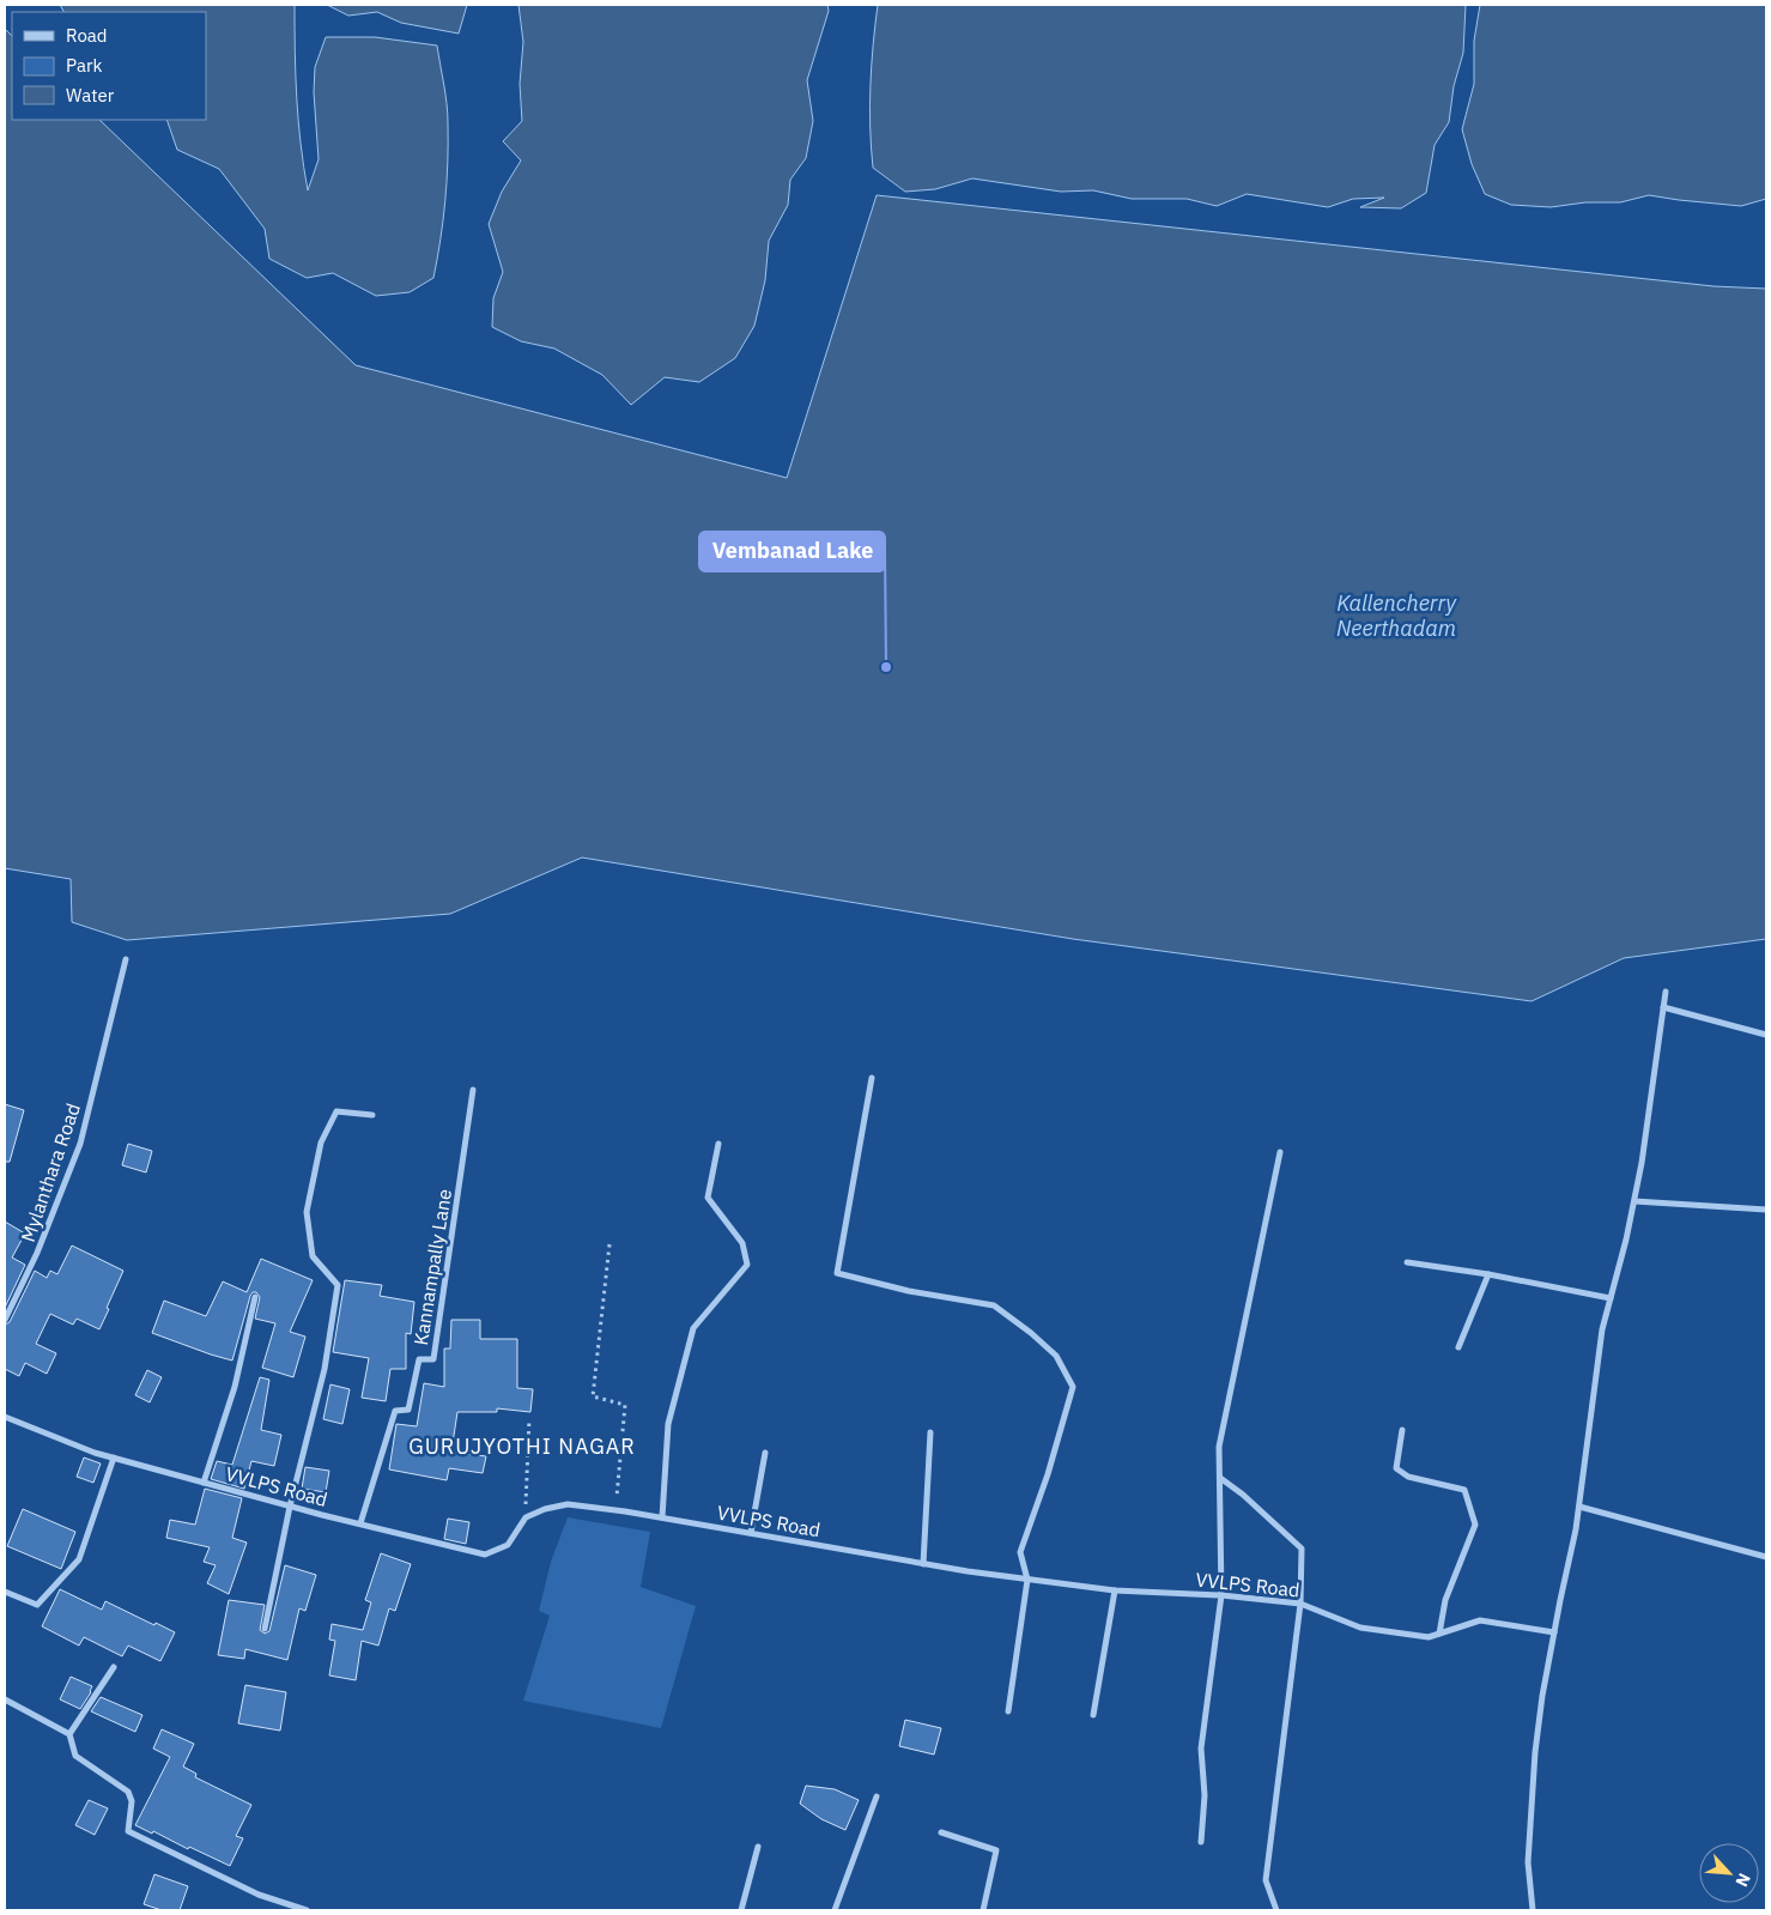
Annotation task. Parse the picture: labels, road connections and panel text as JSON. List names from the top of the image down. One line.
{"streets":{"street":["Mylanthara Road","Kannampally Lane","VVLPS Road"]},"crossings":[["Kannampally Lane","VVLPS Road"]],"districts":["GURUJYOTHI NAGAR"],"water":["Kallencherry Neerthadam"],"places":["Vembanad Lake"],"legend":["Road","Park","Water"],"north":"bottom right"}
